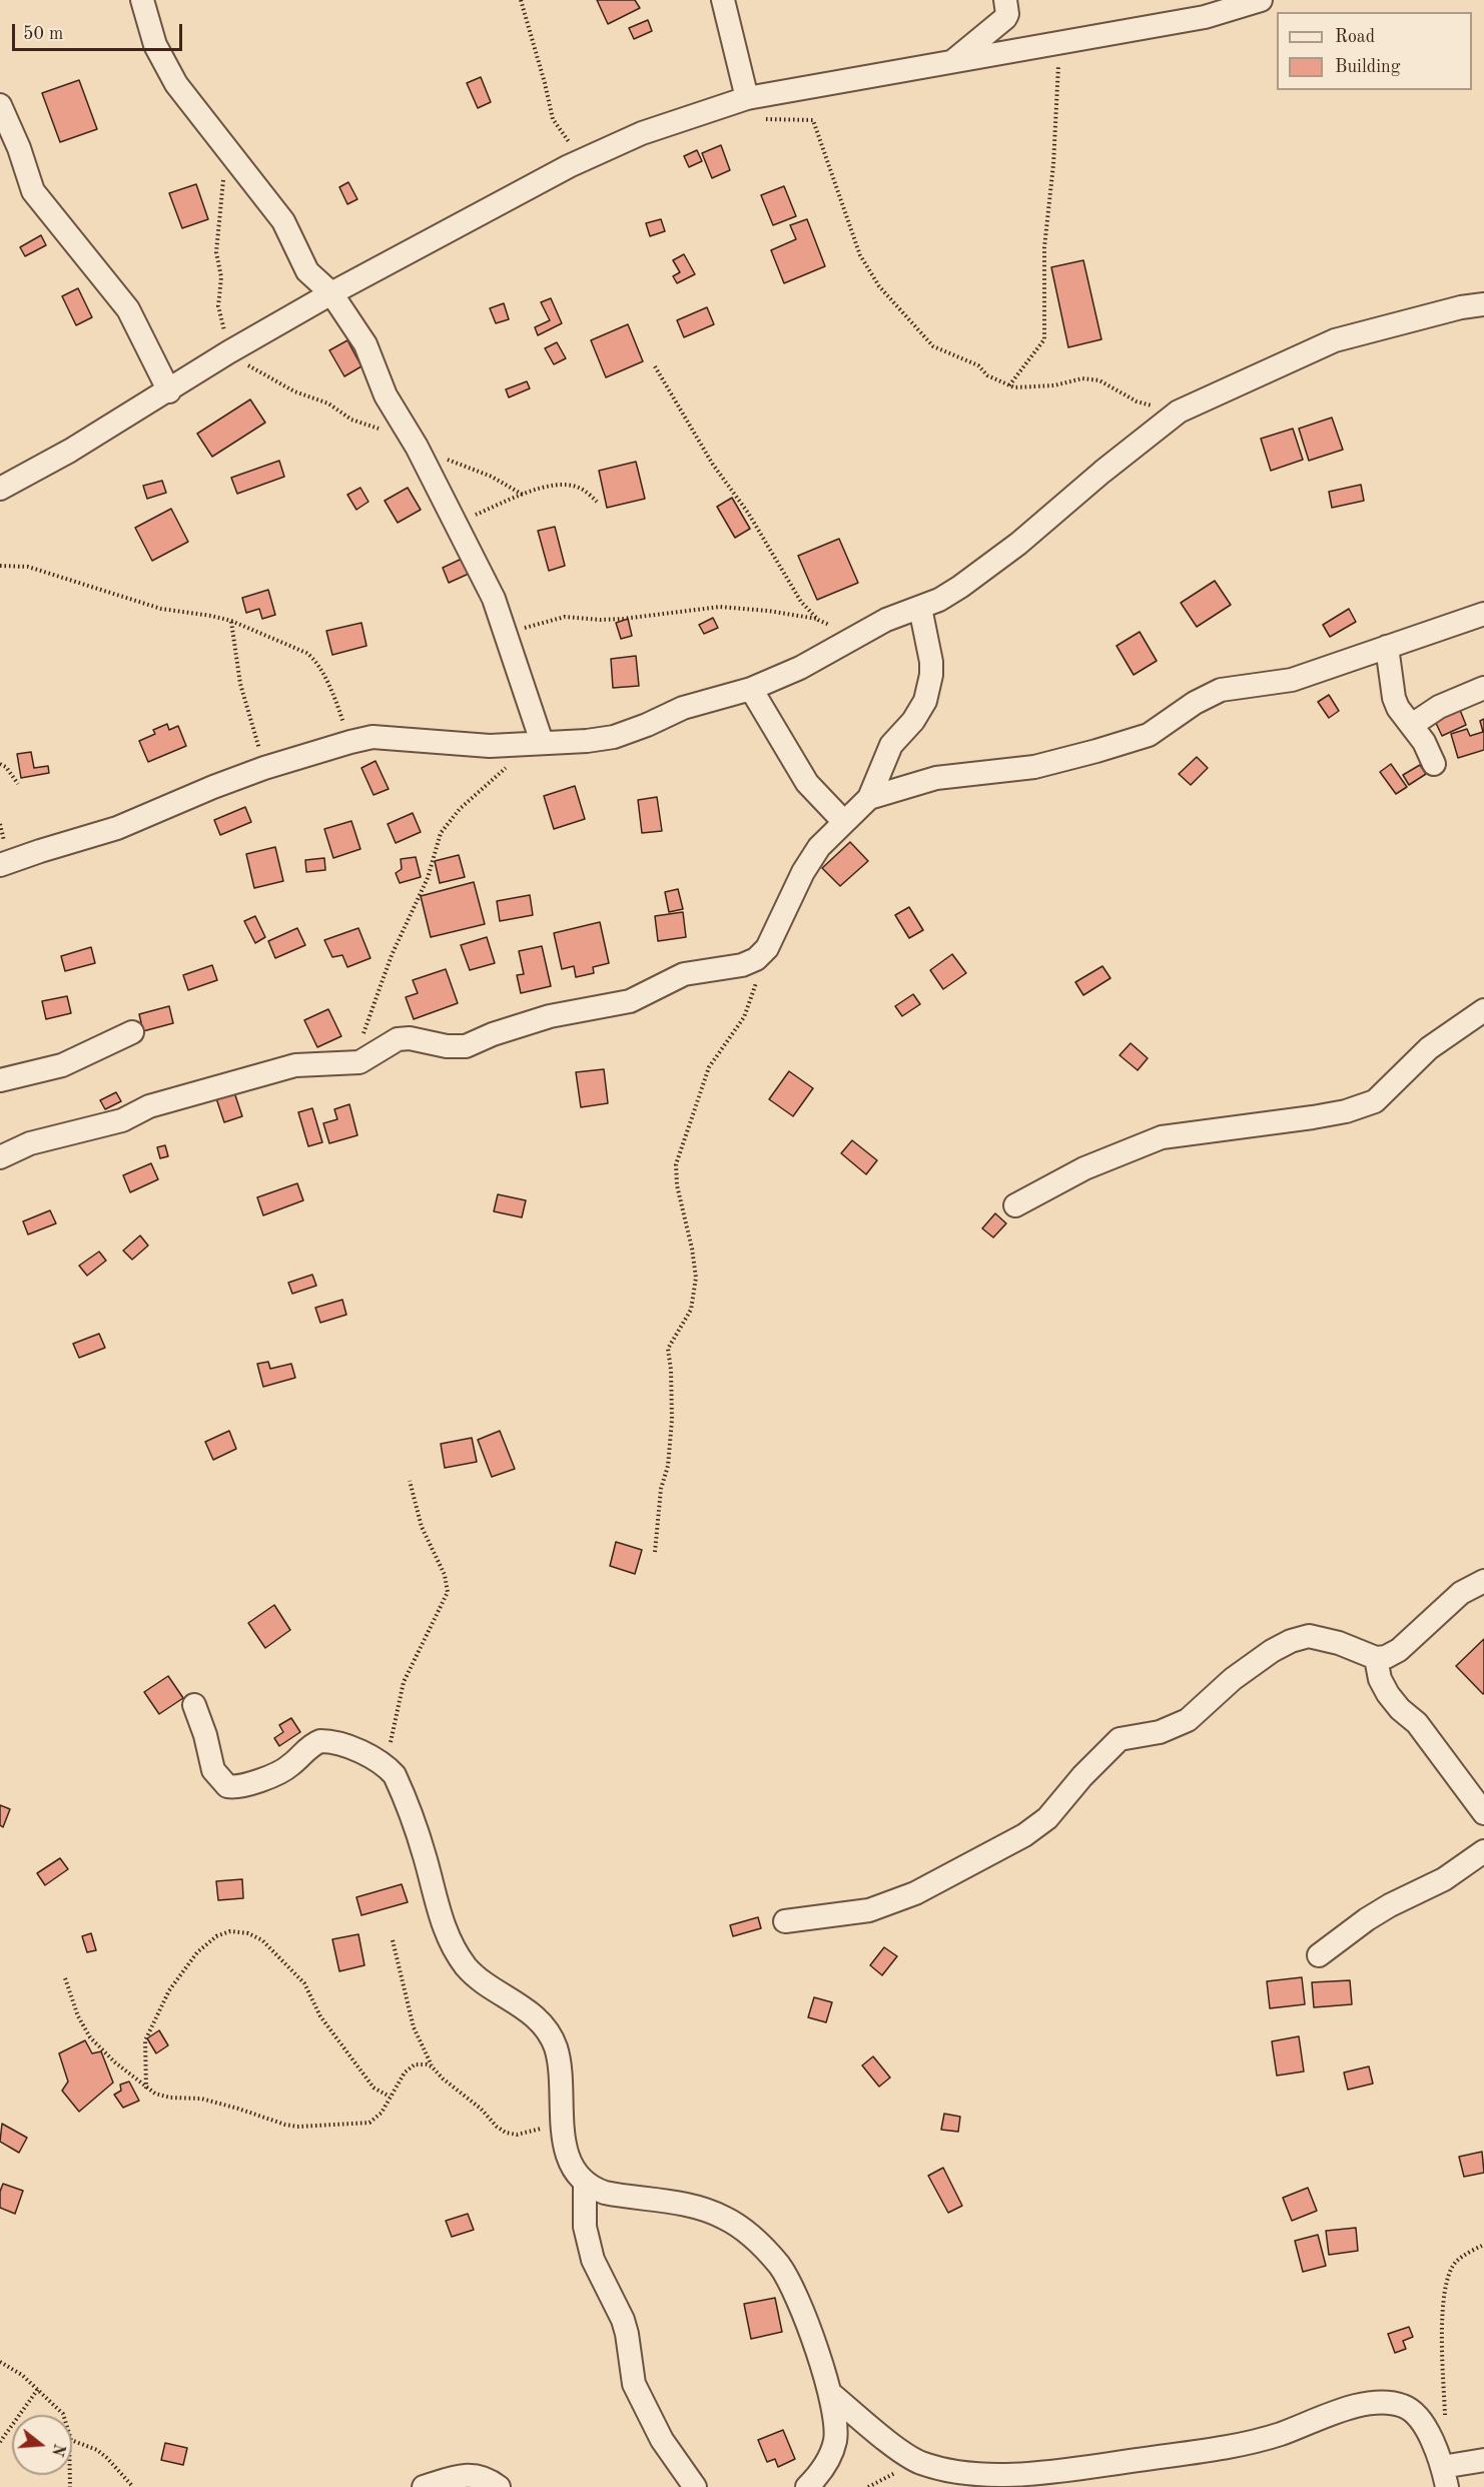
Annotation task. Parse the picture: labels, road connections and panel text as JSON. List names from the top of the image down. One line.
{"legend":["Road","Building"],"scale_bar":"50 m","north":"right"}
